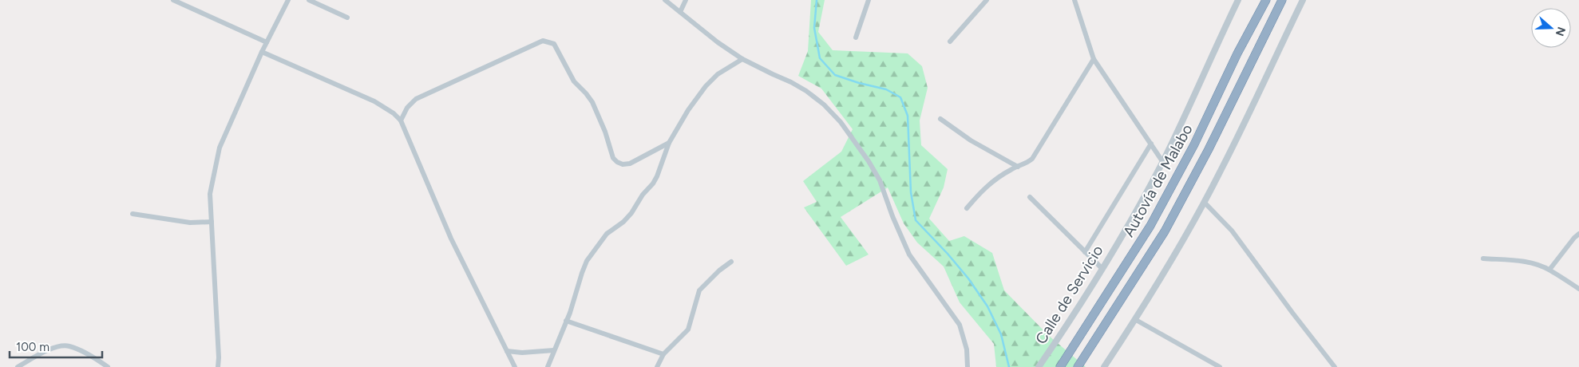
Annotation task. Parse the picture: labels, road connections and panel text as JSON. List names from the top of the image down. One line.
{"streets":{"highway":["Autovía de Malabo"],"street":["Calle de Servicio"]},"scale_bar":"100 m","north":"right"}
